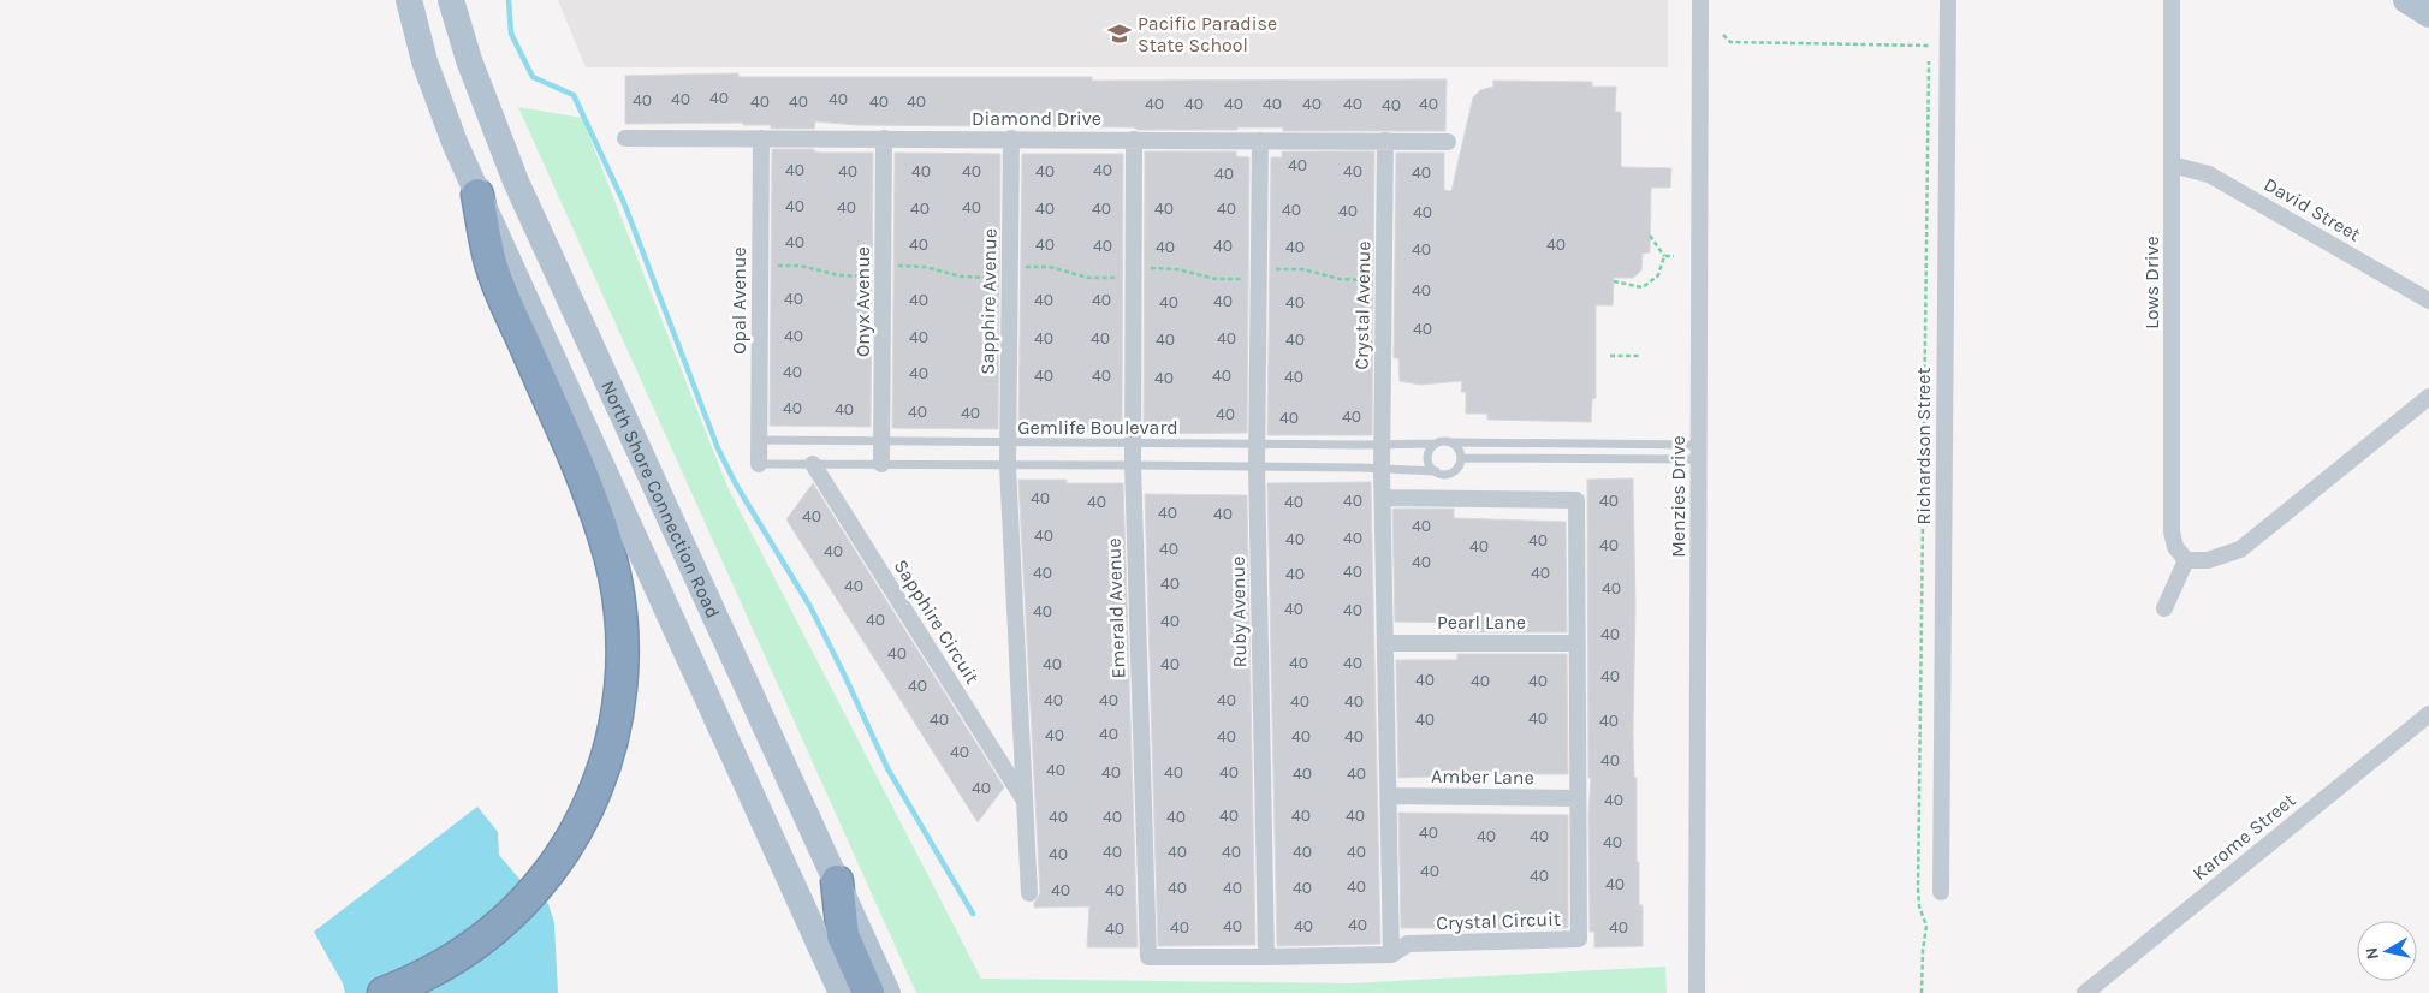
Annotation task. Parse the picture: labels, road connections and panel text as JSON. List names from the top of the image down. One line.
{"streets":{"main road":["North Shore Connection Road"],"street":["Diamond Drive","David Street","Lows Drive","Opal Avenue","Onyx Avenue","Sapphire Avenue","Crystal Avenue","Richardson Street","Menzies Drive","Emerald Avenue","Ruby Avenue","Sapphire Circuit","Pearl Lane","Amber Lane","Karome Street","Crystal Circuit"],"lane":["Gemlife Boulevard"]},"crossings":[["Diamond Drive","Opal Avenue"],["Diamond Drive","Onyx Avenue"],["Diamond Drive","Sapphire Avenue"],["Diamond Drive","Crystal Avenue"],["Diamond Drive","Emerald Avenue"],["Diamond Drive","Ruby Avenue"],["David Street","Lows Drive"],["Opal Avenue","Gemlife Boulevard"],["Onyx Avenue","Gemlife Boulevard"],["Sapphire Avenue","Gemlife Boulevard"],["Sapphire Avenue","Sapphire Circuit"],["Crystal Avenue","Gemlife Boulevard"],["Gemlife Boulevard","Emerald Avenue"],["Gemlife Boulevard","Ruby Avenue"],["Gemlife Boulevard","Sapphire Circuit"],["Emerald Avenue","Ruby Avenue"],["Pearl Lane","Crystal Circuit"],["Amber Lane","Crystal Circuit"]],"places":{"school or university":["Pacific Paradise State School"]},"house_numbers":["40","40","40","40","40","40","40","40","40","40","40","40","40","40","40","40","40","40","40","40","40","40","40","40","40","40","40","40","40","40","40","40","40","40","40","40","40","40","40","40","40","40","40","40","40","40","40","40","40","40","40","40","40","40","40","40","40","40","40","40","40","40","40","40","40","40","40","40","40","40","40","40","40","40","40","40","40","40","40","40","40","40","40","40","40","40","40","40","40","40","40","40","40","40","40","40","40","40","40","40","40","40","40","40","40","40","40","40","40","40","40","40","40","40","40","40","40","40","40","40","40","40","40","40","40","40","40","40","40","40","40","40","40","40","40","40","40","40","40","40","40","40","40","40","40","40","40","40","40","40","40","40","40","40","40","40","40","40","40","40","40","40","40","40","40","40","40","40","40","40","40","40"],"north":"left"}
